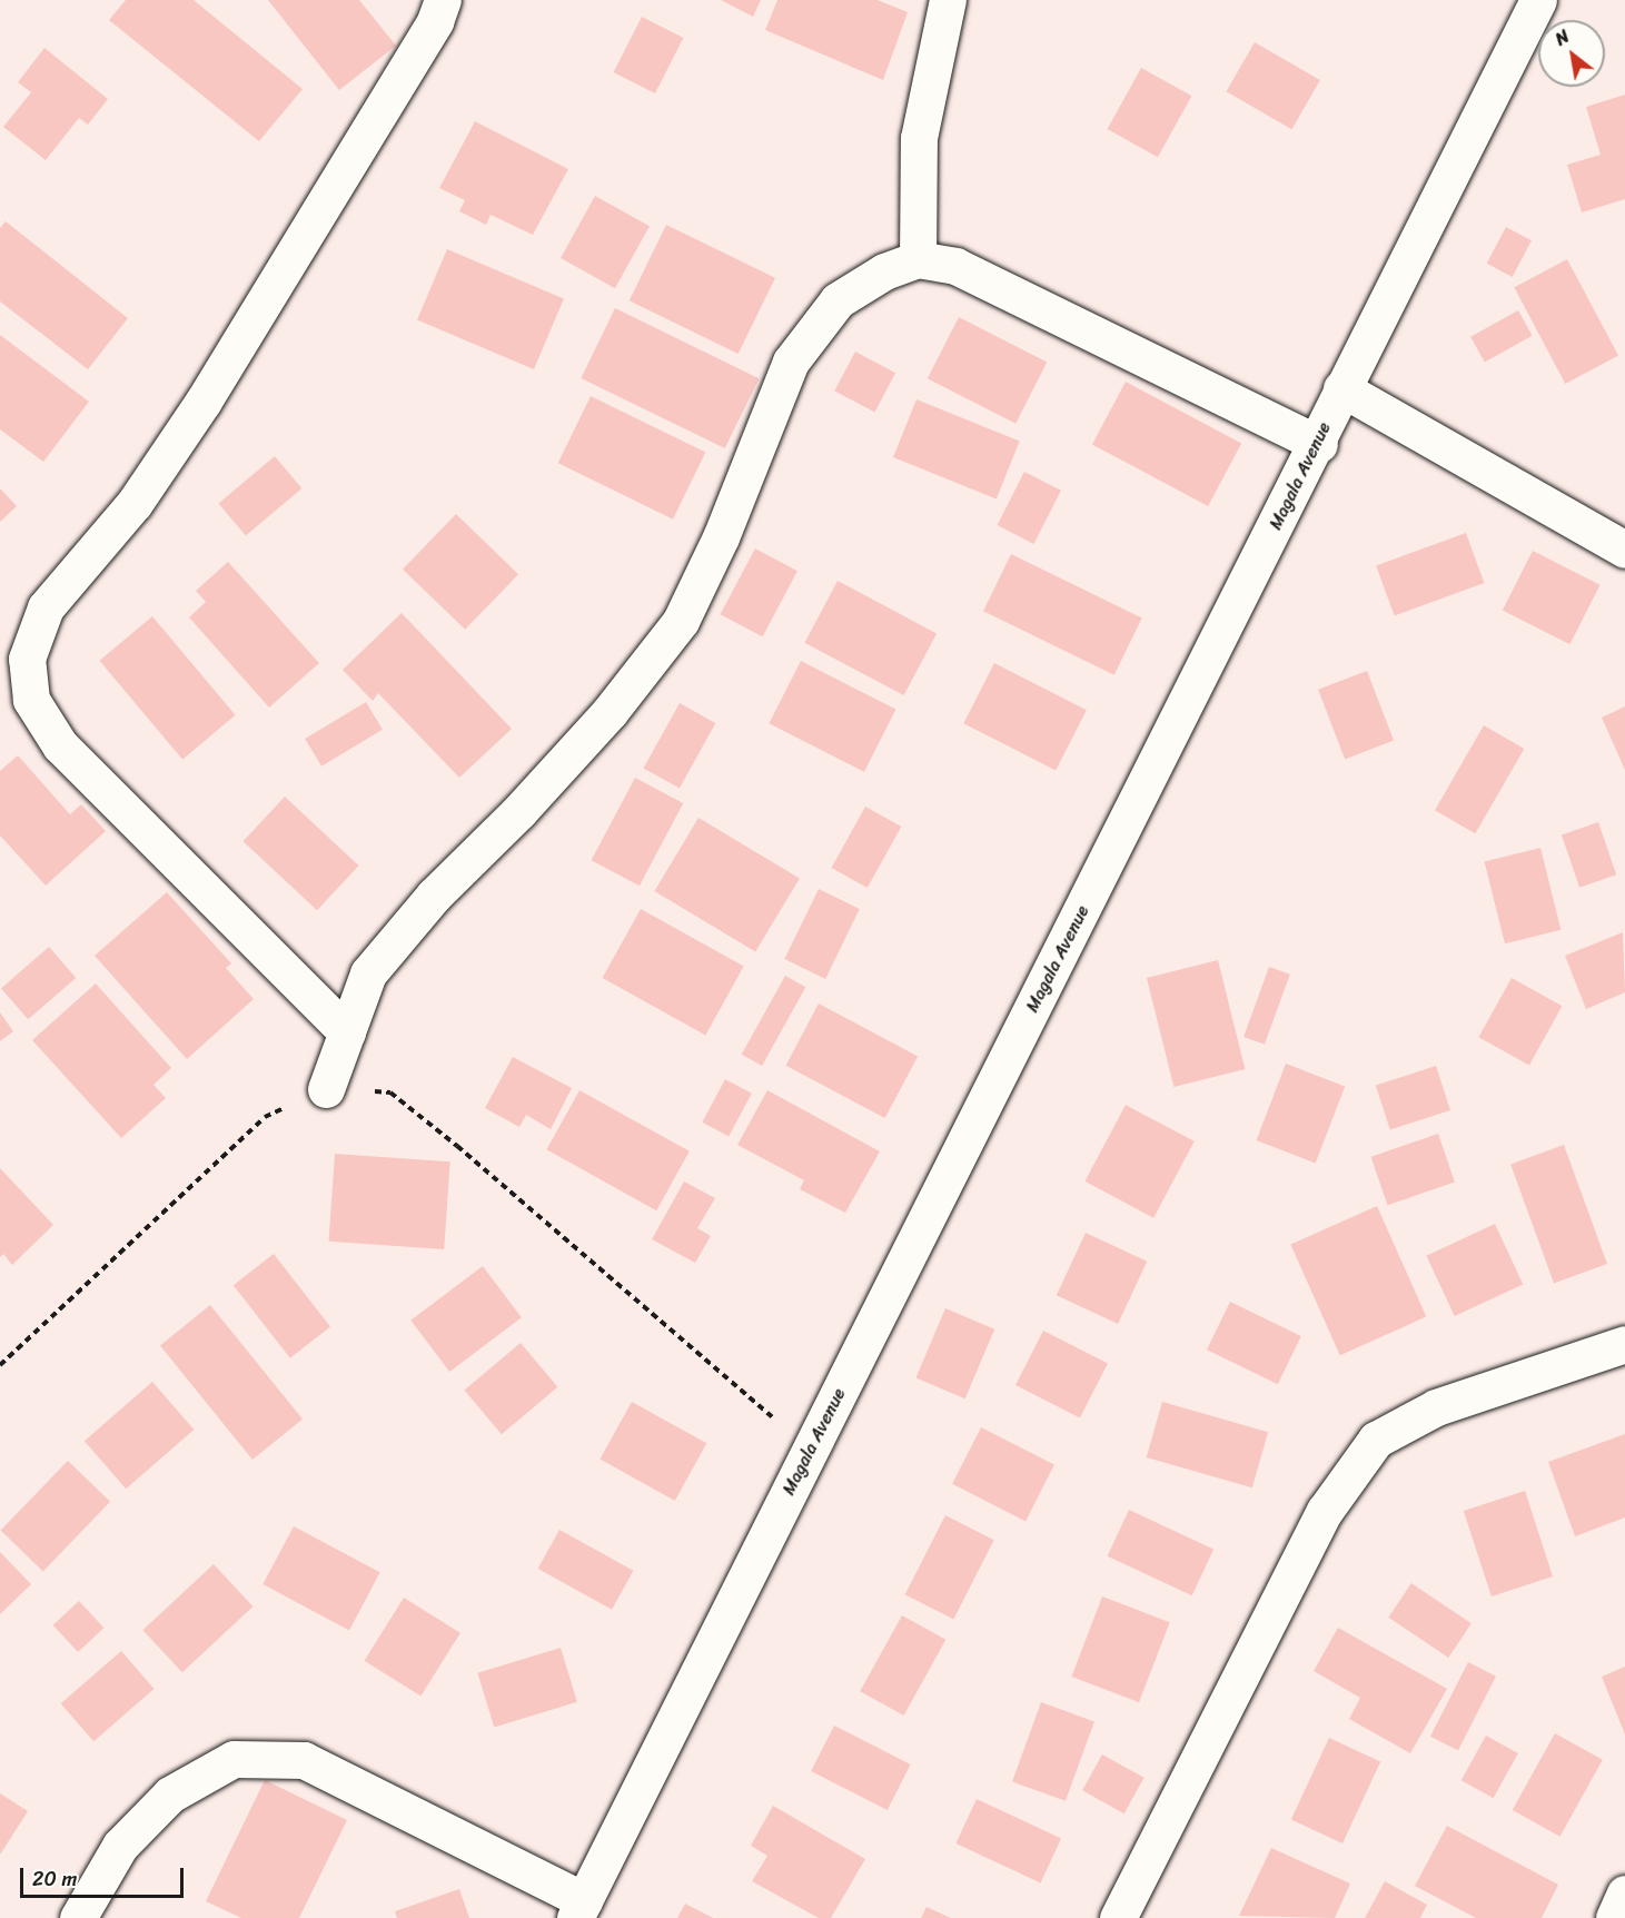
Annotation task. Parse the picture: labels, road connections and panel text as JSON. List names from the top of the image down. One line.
{"streets":{"street":["Magala Avenue"]},"scale_bar":"20 m","north":"top left"}
